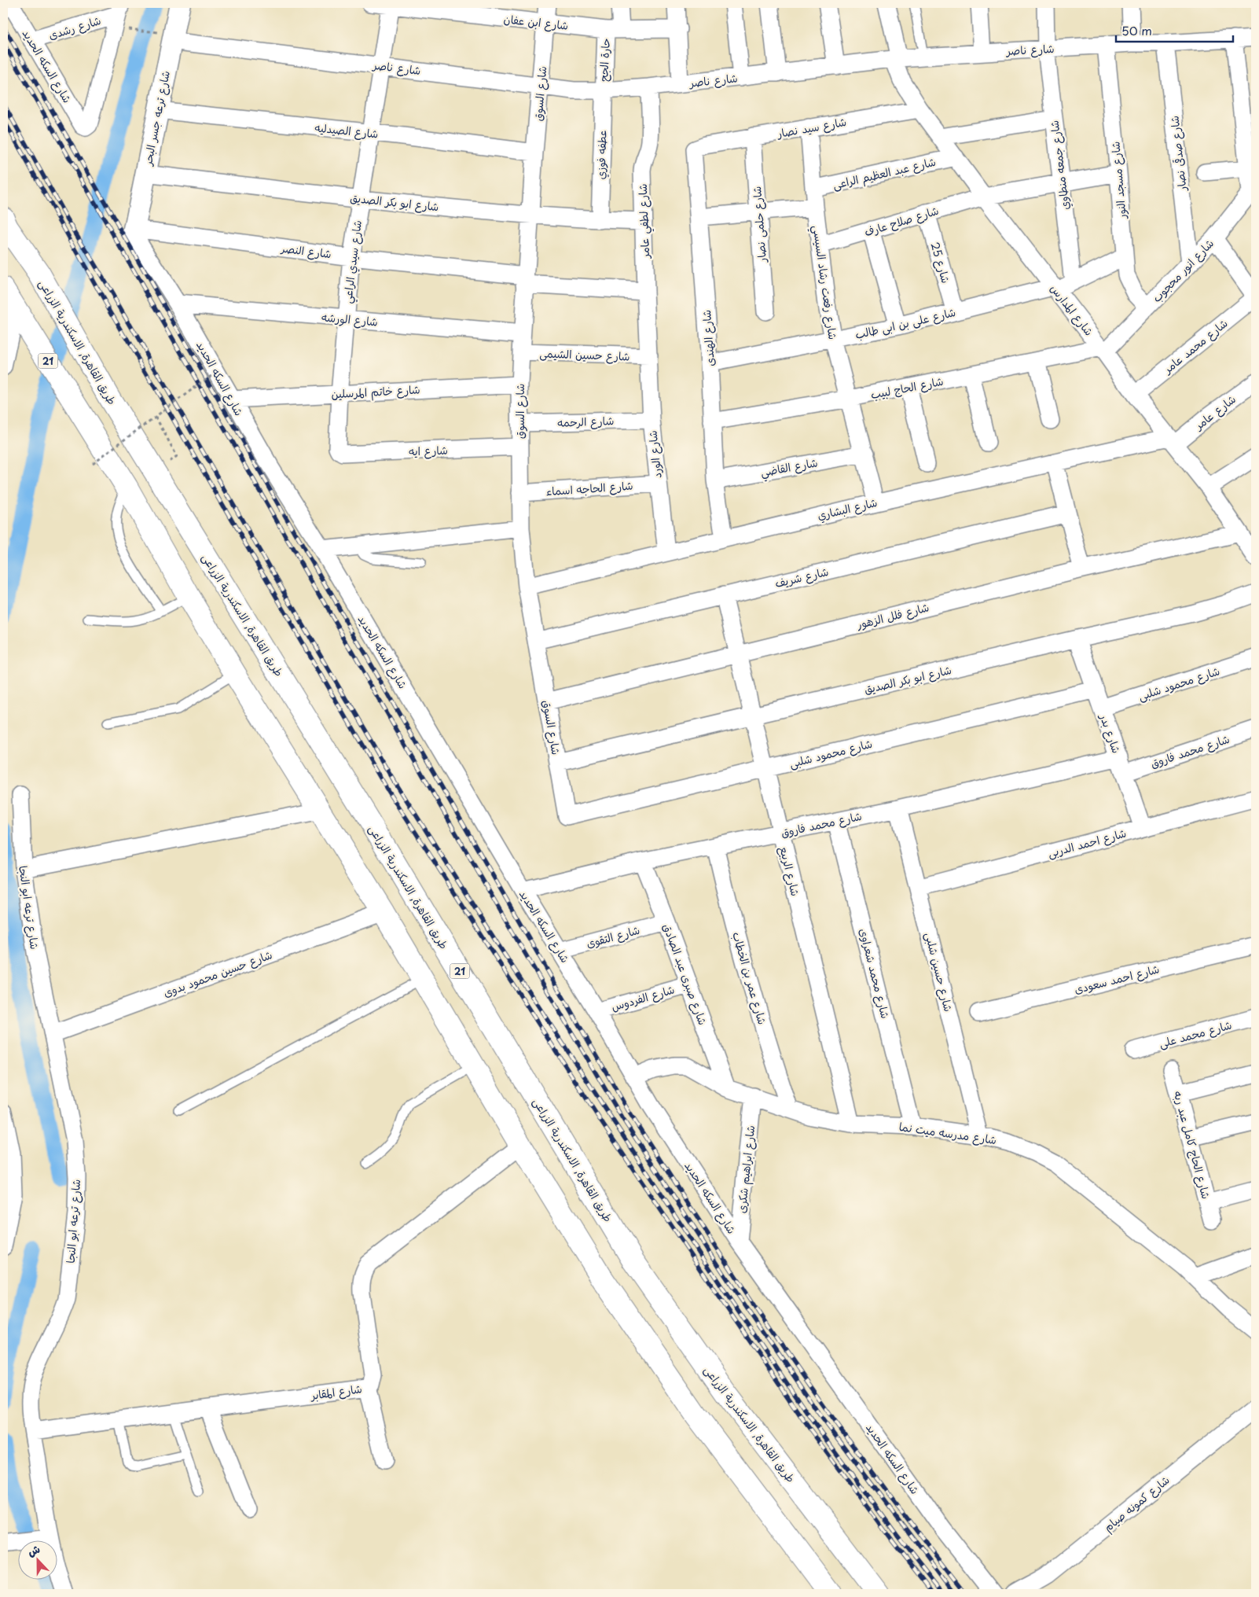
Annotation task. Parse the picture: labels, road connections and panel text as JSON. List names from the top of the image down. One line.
{"streets":{"highway":["طريق القاهرة, الاسكندرية الزراعى","21"],"street":["شارع ابن عفان","شارع رشدى","شارع ناصر","حارة الجح","شارع السكه الحديد","شارع السوق","شارع ترعه جسر البحر","شارع سيد نصار","شارع الصيدليه","شارع صدقى نصار","عطفه فوزي","شارع جمعه منطاوي","شارع عبد العظيم الراعى","شارع مسجد النور","شارع ابو بكر الصديق","شارع لطفي عامر","شارع صلاح عارف","شارع حلمى نصار","شارع النصر","شارع سيدي الراعي","شارع 25","شارع انور محجوب","شارع رفعت رشاد السيسي","شارع المدارس","شارع الورشه","شارع على بن ابى طالب","شارع الهندى","شارع محمد عامر","شارع حسين الشيمى","شارع الحاج لبيب","شارع خاتم المرسلين","شارع عامر","شارع الرحمه","شارع ايه","شارع الورد","شارع القاضي","شارع الحاجه اسماء","شارع البشاري","شارع شريف","شارع فلل الزهور","شارع محمود شلبى","شارع بدر","شارع محمد فاروق","شارع احمد الدربى","شارع الربيع","شارع ترعه ابو النجا","شارع التقوى","شارع حسين شلبى","شارع حسين محمود بدوى","شارع محمد شعراوى","شارع صبرى عبد الصادق","شارع عمر بن الخطاب","شارع احمد سعودى","شارع الفردوس","شارع محمد على","شارع مدرسه ميت نما","شارع الحاج كامل عبد ربه","شارع ابراهيم شكرى","شارع المقابر","شارع كمونه صيام"]},"crossings":[["شارع ابن عفان","حارة الجح"],["شارع ابن عفان","شارع السوق"],["شارع ابن عفان","شارع سيدي الراعي"],["شارع رشدى","شارع السكه الحديد"],["شارع ناصر","حارة الجح"],["شارع ناصر","شارع السوق"],["شارع ناصر","شارع ترعه جسر البحر"],["شارع ناصر","شارع صدقى نصار"],["شارع ناصر","عطفه فوزي"],["شارع ناصر","شارع جمعه منطاوي"],["شارع ناصر","شارع مسجد النور"],["شارع ناصر","شارع لطفي عامر"],["شارع ناصر","شارع سيدي الراعي"],["شارع ناصر","شارع المدارس"],["حارة الجح","عطفه فوزي"],["شارع السكه الحديد","شارع ترعه جسر البحر"],["شارع السكه الحديد","شارع النصر"],["شارع السكه الحديد","شارع الورشه"],["شارع السكه الحديد","شارع خاتم المرسلين"],["شارع السكه الحديد","شارع محمد فاروق"],["شارع السكه الحديد","شارع التقوى"],["شارع السكه الحديد","شارع الفردوس"],["شارع السكه الحديد","شارع مدرسه ميت نما"],["شارع السكه الحديد","شارع ابراهيم شكرى"],["شارع السوق","شارع الصيدليه"],["شارع السوق","شارع ابو بكر الصديق"],["شارع السوق","شارع النصر"],["شارع السوق","شارع الورشه"],["شارع السوق","شارع حسين الشيمى"],["شارع السوق","شارع خاتم المرسلين"],["شارع السوق","شارع الرحمه"],["شارع السوق","شارع ايه"],["شارع السوق","شارع الحاجه اسماء"],["شارع السوق","شارع البشاري"],["شارع السوق","شارع شريف"],["شارع السوق","شارع فلل الزهور"],["شارع السوق","شارع محمود شلبى"],["شارع ترعه جسر البحر","شارع الصيدليه"],["شارع ترعه جسر البحر","شارع ابو بكر الصديق"],["شارع ترعه جسر البحر","شارع النصر"],["شارع سيد نصار","شارع حلمى نصار"],["شارع سيد نصار","شارع رفعت رشاد السيسي"],["شارع سيد نصار","شارع المدارس"],["شارع سيد نصار","شارع الهندى"],["شارع الصيدليه","شارع سيدي الراعي"],["شارع صدقى نصار","شارع انور محجوب"],["عطفه فوزي","شارع ابو بكر الصديق"],["شارع جمعه منطاوي","شارع صلاح عارف"],["شارع جمعه منطاوي","شارع على بن ابى طالب"],["شارع عبد العظيم الراعى","شارع رفعت رشاد السيسي"],["شارع عبد العظيم الراعى","شارع المدارس"],["شارع مسجد النور","شارع صلاح عارف"],["شارع مسجد النور","شارع انور محجوب"],["شارع مسجد النور","شارع على بن ابى طالب"],["شارع ابو بكر الصديق","شارع لطفي عامر"],["شارع ابو بكر الصديق","شارع سيدي الراعي"],["شارع ابو بكر الصديق","شارع بدر"],["شارع ابو بكر الصديق","شارع الربيع"],["شارع لطفي عامر","شارع النصر"],["شارع لطفي عامر","شارع حسين الشيمى"],["شارع لطفي عامر","شارع الورد"],["شارع صلاح عارف","شارع 25"],["شارع صلاح عارف","شارع رفعت رشاد السيسي"],["شارع صلاح عارف","شارع المدارس"],["شارع النصر","شارع سيدي الراعي"],["شارع سيدي الراعي","شارع الورشه"],["شارع سيدي الراعي","شارع خاتم المرسلين"],["شارع سيدي الراعي","شارع ايه"],["شارع 25","شارع على بن ابى طالب"],["شارع انور محجوب","شارع المدارس"],["شارع انور محجوب","شارع الحاج لبيب"],["شارع رفعت رشاد السيسي","شارع على بن ابى طالب"],["شارع رفعت رشاد السيسي","شارع الحاج لبيب"],["شارع رفعت رشاد السيسي","شارع القاضي"],["شارع رفعت رشاد السيسي","شارع البشاري"],["شارع المدارس","شارع على بن ابى طالب"],["شارع المدارس","شارع محمد عامر"],["شارع المدارس","شارع الحاج لبيب"],["شارع المدارس","شارع عامر"],["شارع المدارس","شارع البشاري"],["شارع المدارس","شارع فلل الزهور"],["شارع على بن ابى طالب","شارع الهندى"],["شارع الهندى","شارع الحاج لبيب"],["شارع الهندى","شارع القاضي"],["شارع الهندى","شارع البشاري"],["شارع حسين الشيمى","شارع الورد"],["21","شارع حسين محمود بدوى"],["21","شارع المقابر"],["شارع عامر","شارع البشاري"],["شارع الرحمه","شارع الورد"],["شارع الورد","شارع الحاجه اسماء"],["شارع الورد","شارع البشاري"],["شارع شريف","شارع الربيع"],["شارع فلل الزهور","شارع الربيع"],["شارع محمود شلبى","شارع بدر"],["شارع محمود شلبى","شارع الربيع"],["شارع بدر","شارع محمد فاروق"],["شارع بدر","شارع احمد الدربى"],["شارع محمد فاروق","شارع الربيع"],["شارع محمد فاروق","شارع حسين شلبى"],["شارع محمد فاروق","شارع محمد شعراوى"],["شارع محمد فاروق","شارع صبرى عبد الصادق"],["شارع محمد فاروق","شارع عمر بن الخطاب"],["شارع احمد الدربى","شارع حسين شلبى"],["شارع الربيع","شارع مدرسه ميت نما"],["شارع ترعه ابو النجا","شارع حسين محمود بدوى"],["شارع ترعه ابو النجا","شارع المقابر"],["شارع التقوى","شارع صبرى عبد الصادق"],["شارع حسين شلبى","شارع مدرسه ميت نما"],["شارع محمد شعراوى","شارع مدرسه ميت نما"],["شارع صبرى عبد الصادق","شارع الفردوس"],["شارع صبرى عبد الصادق","شارع مدرسه ميت نما"],["شارع عمر بن الخطاب","شارع مدرسه ميت نما"],["شارع مدرسه ميت نما","شارع ابراهيم شكرى"]],"scale_bar":"50 m","north":"top"}
